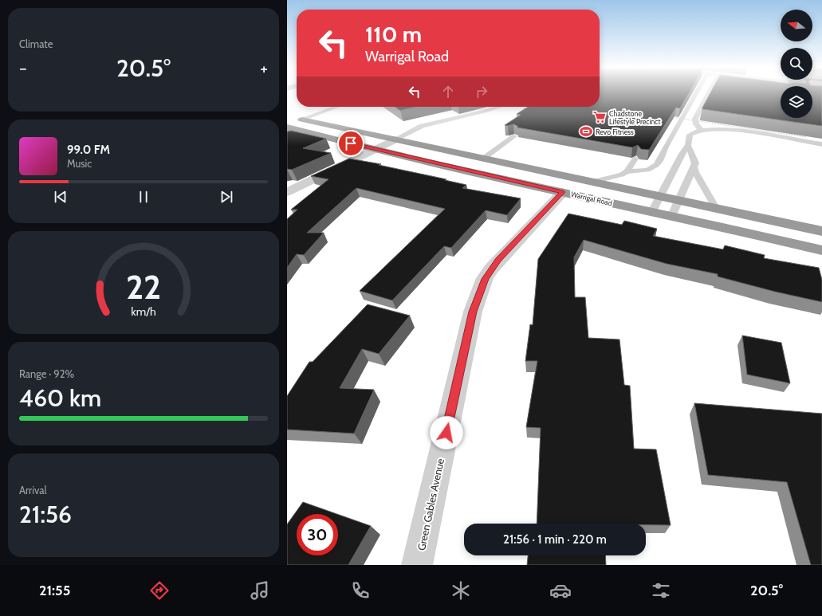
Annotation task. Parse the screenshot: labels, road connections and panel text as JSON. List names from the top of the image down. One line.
{"streets":{"highway":["Warrigal Road"],"street":["Green Gables Avenue"]},"crossings":[["Warrigal Road","Green Gables Avenue"]],"places":{"supermarket":["Chadstone Lifestyle Precinct"],"sports":["Revo Fitness"]},"north":"left","page":{"tile":["Climate",["Range · 92%","460 km"],["Arrival","21:56"]],"turn":["110 m","Warrigal Road"],"heat":["−","20.5°","+"],"song":["99.0 FM","Music"],"limit":"30","trip":"21:56 · 1 min · 220 m","tabs":["21:55","20.5°"],"gauge":["22","km/h"]}}
